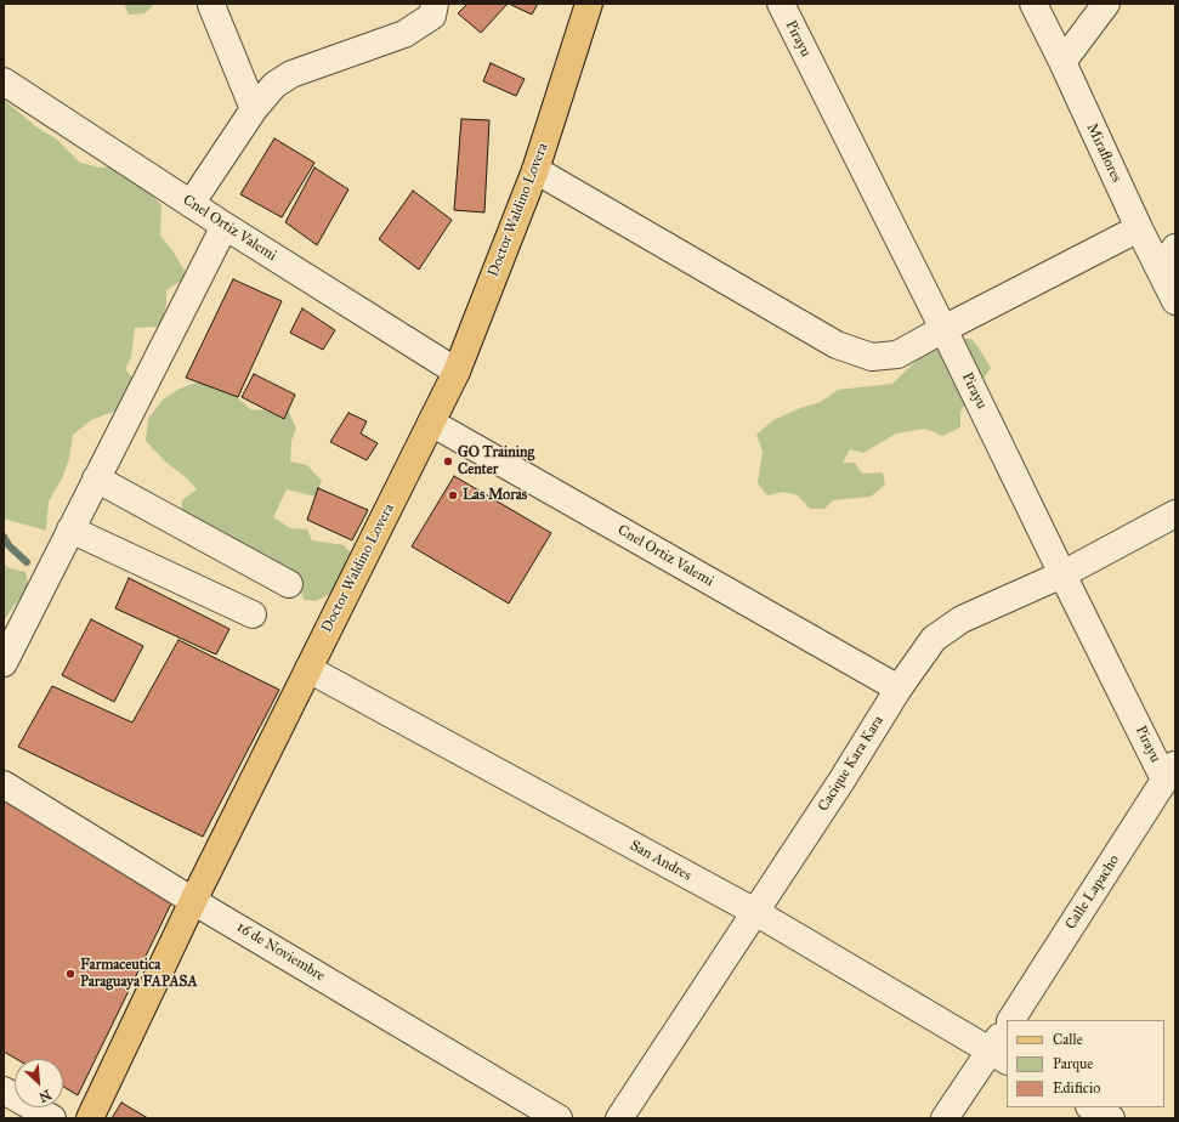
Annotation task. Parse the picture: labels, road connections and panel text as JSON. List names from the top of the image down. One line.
{"streets":{"main road":["Doctor Waldino Lovera"],"street":["Pirayu","Miraflores","Cnel Ortiz Valemi","Cacique Kara Kara","San Andres","Calle Lapacho","16 de Noviembre"]},"crossings":[["Pirayu","Cacique Kara Kara"],["Pirayu","Calle Lapacho"],["Doctor Waldino Lovera","Cnel Ortiz Valemi"],["Doctor Waldino Lovera","San Andres"],["Doctor Waldino Lovera","16 de Noviembre"],["Cnel Ortiz Valemi","Cacique Kara Kara"],["Cacique Kara Kara","San Andres"]],"places":["GO Training Center","Las Moras","Farmaceutica Paraguaya FAPASA"],"legend":["Calle","Parque","Edificio"],"north":"bottom right"}
